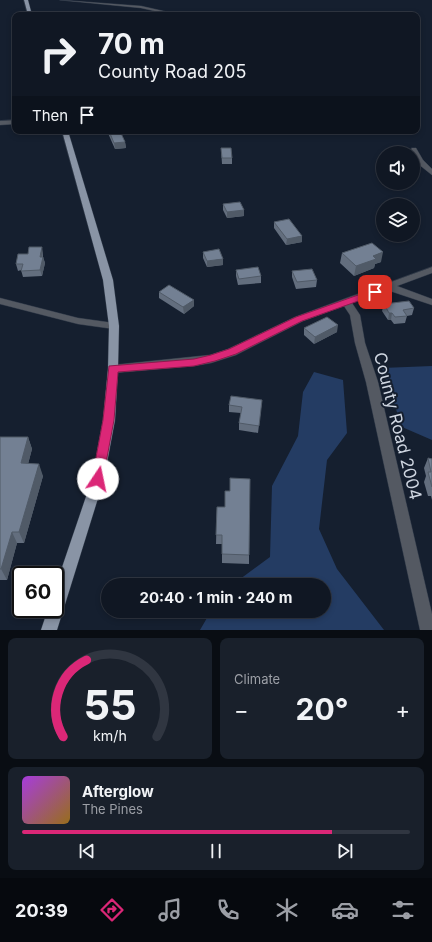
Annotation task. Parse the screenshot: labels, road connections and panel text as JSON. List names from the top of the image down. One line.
{"streets":{"street":["County Road 2004"]},"page":{"turn":["70 m","County Road 205"],"then":"Then","limit":"60","trip":"20:40 · 1 min · 240 m","tile":"Climate","heat":["−","20°","+"],"song":["Afterglow","The Pines"],"tabs":"20:39","gauge":["55","km/h"]}}
